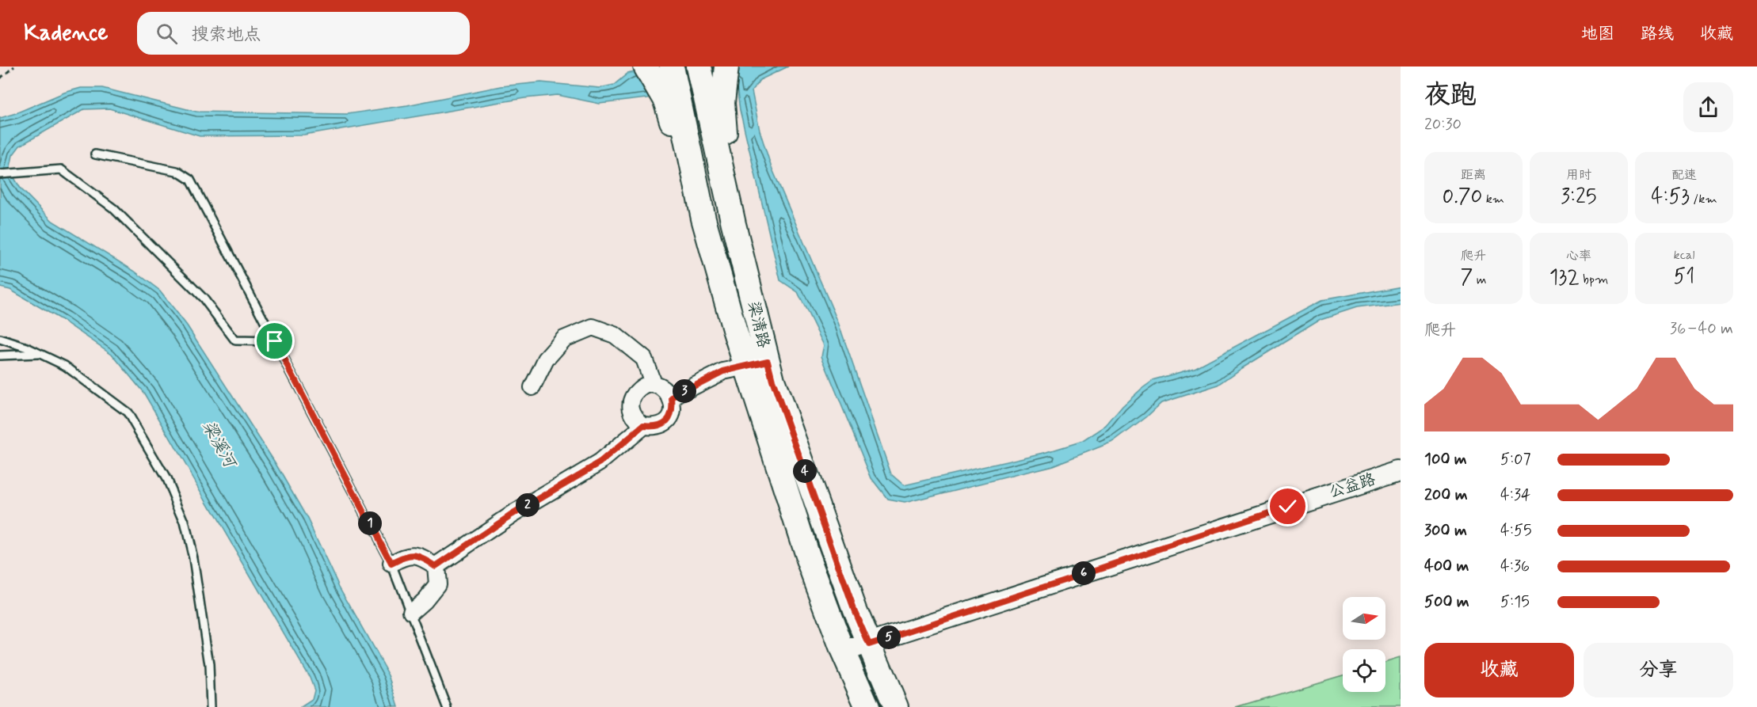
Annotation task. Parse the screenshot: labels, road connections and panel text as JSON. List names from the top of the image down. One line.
{"streets":{"main road":["梁清路"],"street":["公益路"]},"crossings":[["梁清路","公益路"]],"water":["梁溪河"],"north":"right","page":{"header":"Kadence","search":"搜索地点","nav":["地图","路线","收藏"],"heading":["夜跑","20:30"],"stats":[["距离","0.70 km"],["用时","3:25"],["配速","4:53 /km"],["爬升","7 m"],["心率","132 bpm"],["kcal","51"]],"chart":["爬升","36–40 m"],"pins":["3","4","2","1","6","5"],"list":[{"name":"100 m","note":"5:07"},{"name":"200 m","note":"4:34"},{"name":"300 m","note":"4:55"},{"name":"400 m","note":"4:36"},{"name":"500 m","note":"5:15"}],"buttons":["收藏","分享"]}}
